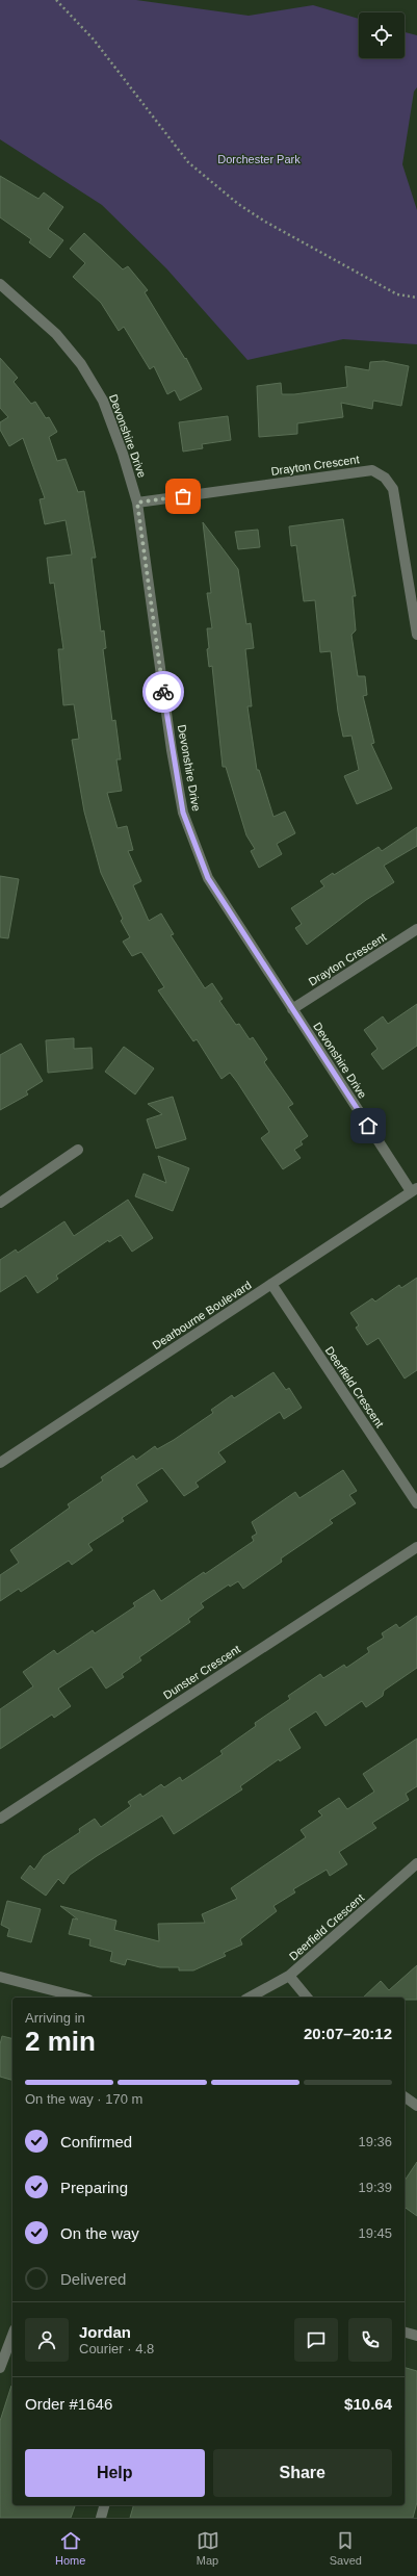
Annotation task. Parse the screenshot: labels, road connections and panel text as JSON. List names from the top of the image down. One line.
{"streets":{"street":["Devonshire Drive","Drayton Crescent","Dearbourne Boulevard","Deerfield Crescent","Dunster Crescent"]},"crossings":[["Devonshire Drive","Drayton Crescent"],["Devonshire Drive","Dearbourne Boulevard"],["Dearbourne Boulevard","Deerfield Crescent"]],"parks":["Dorchester Park"],"page":{"heading":["2 min","Arriving in","20:07–20:12"],"panel":["Jordan","Courier · 4.8","Order #1646","$10.64"],"bar":"On the way · 170 m","list":[["Confirmed","19:36"],["Preparing","19:39"],["On the way","19:45"],"Delivered"],"buttons":["Help","Share"],"tabs":["Home","Map","Saved"]}}
